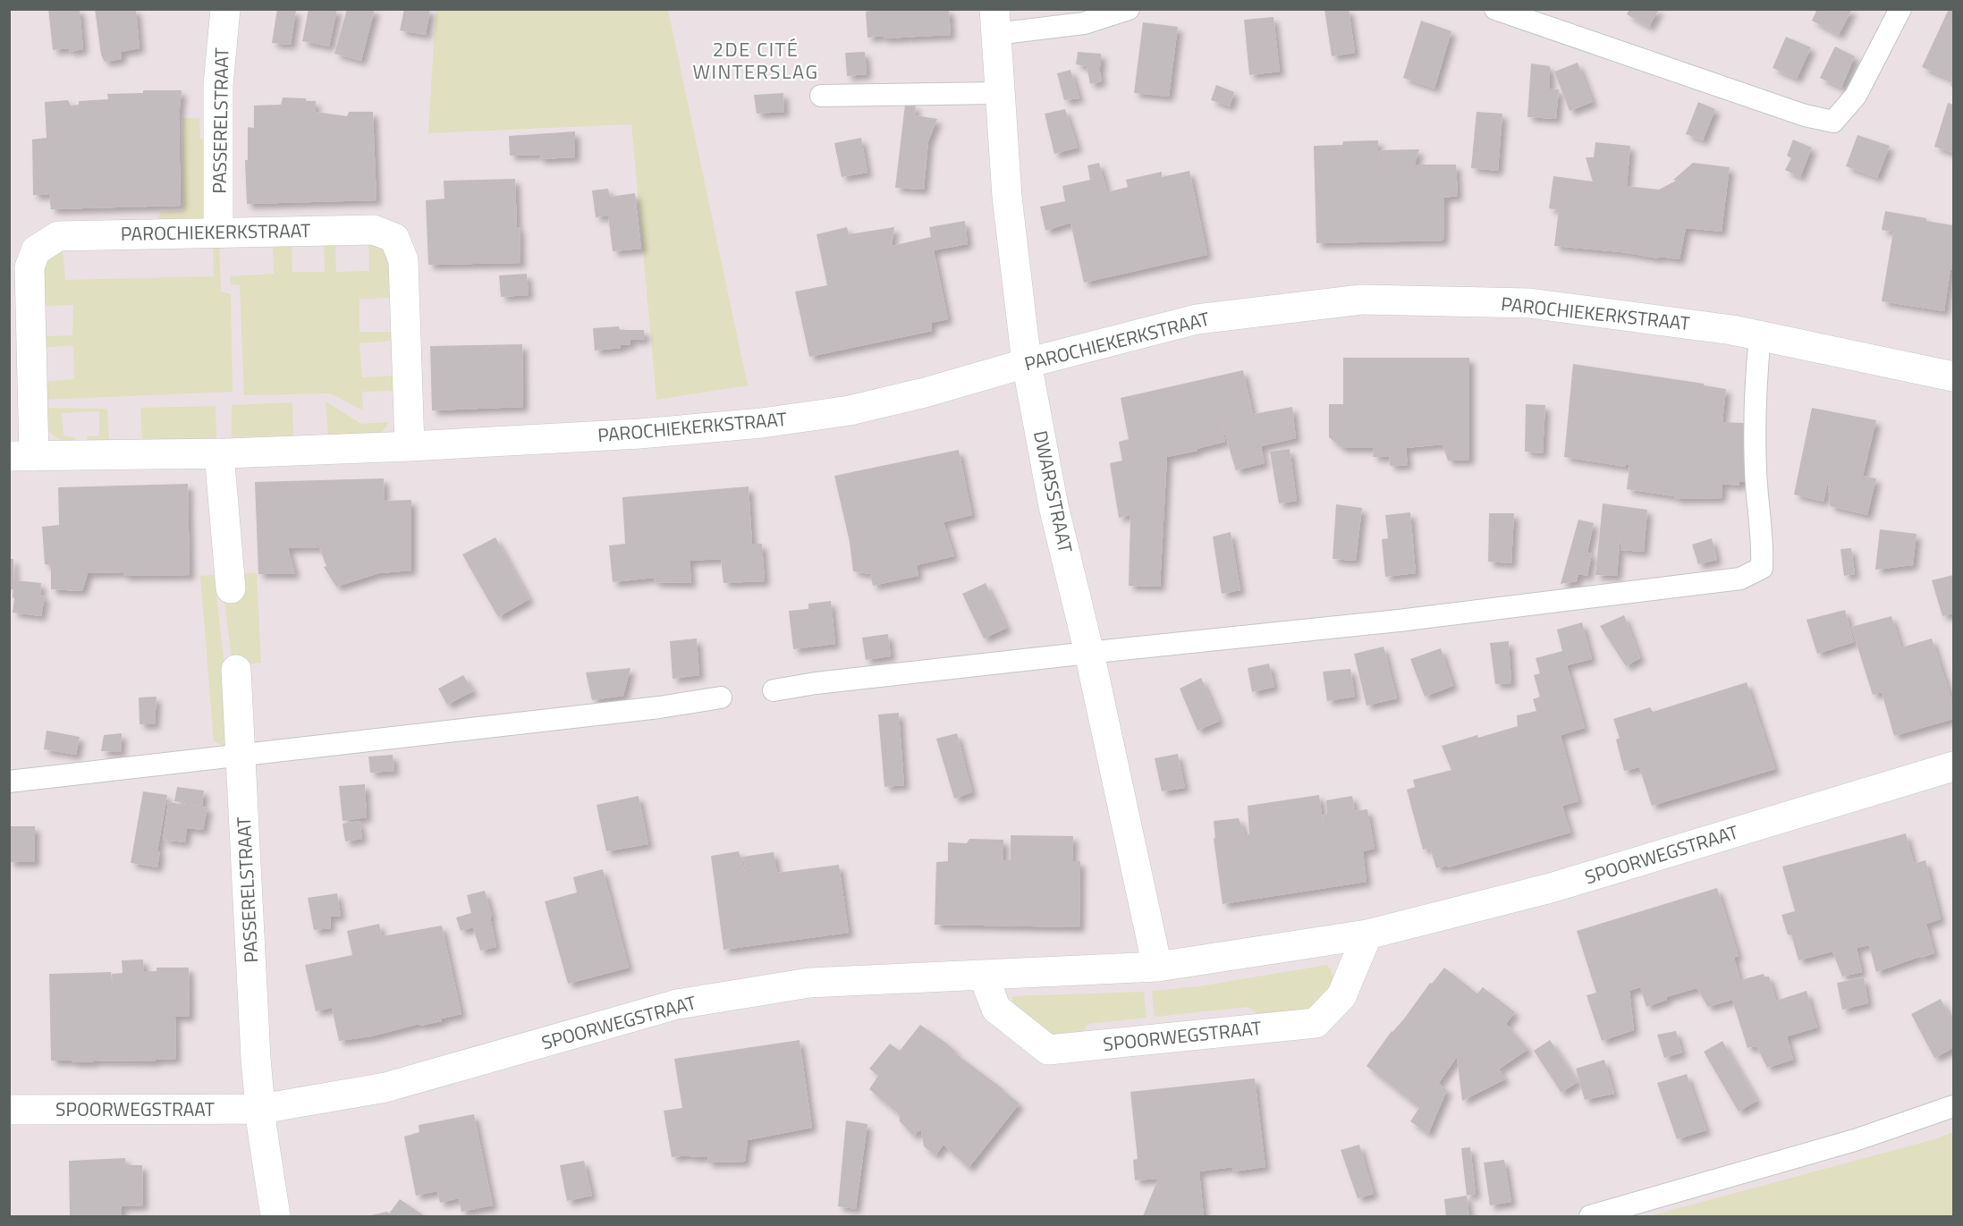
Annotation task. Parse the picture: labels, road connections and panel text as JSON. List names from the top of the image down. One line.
{"streets":{"street":["PASSERELSTRAAT","PAROCHIEKERKSTRAAT","DWARSSTRAAT","SPOORWEGSTRAAT"]},"crossings":[["PASSERELSTRAAT","PAROCHIEKERKSTRAAT"],["PASSERELSTRAAT","SPOORWEGSTRAAT"],["PAROCHIEKERKSTRAAT","DWARSSTRAAT"],["DWARSSTRAAT","SPOORWEGSTRAAT"]],"districts":["2DE CITÉ WINTERSLAG"]}
